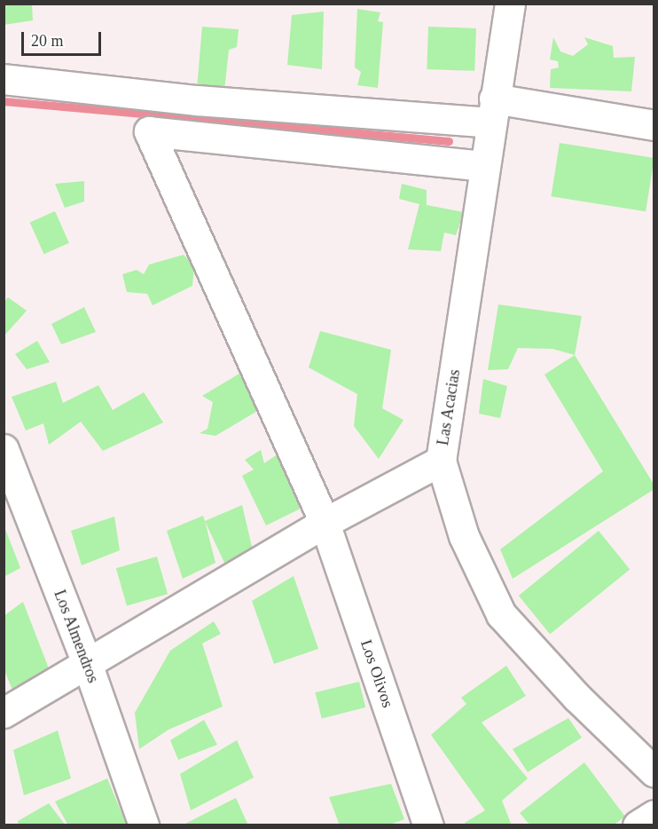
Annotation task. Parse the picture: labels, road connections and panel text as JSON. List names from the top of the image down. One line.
{"streets":{"street":["Las Acacias","Los Almendros","Los Olivos"]},"crossings":[["Las Acacias","Los Olivos"]],"scale_bar":"20 m"}
